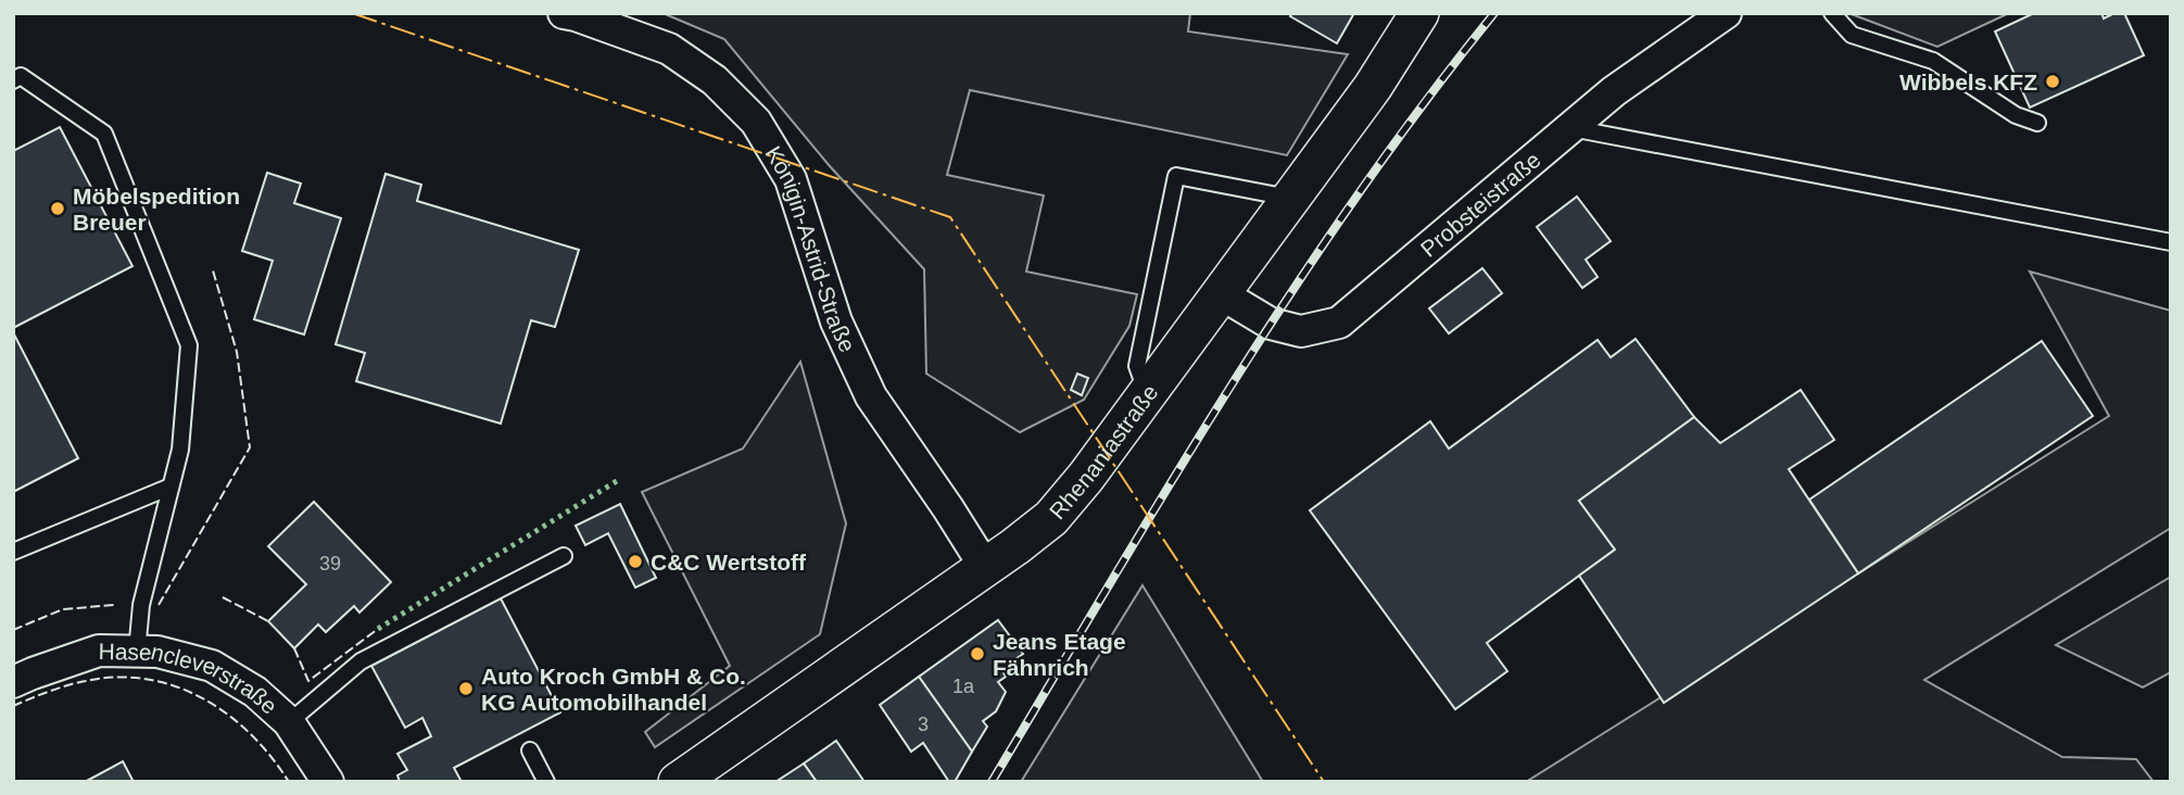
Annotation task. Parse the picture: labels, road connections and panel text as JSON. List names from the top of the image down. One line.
{"streets":{"street":["Probsteistraße","Königin-Astrid-Straße","Rhenaniastraße","Hasencleverstraße"]},"crossings":[["Probsteistraße","Rhenaniastraße"],["Königin-Astrid-Straße","Rhenaniastraße"]],"places":["Wibbels KFZ","Möbelspedition Breuer","C&C Wertstoff","Jeans Etage Fähnrich","Auto Kroch GmbH & Co. KG Automobilhandel"],"house_numbers":["39","1a","3"]}
